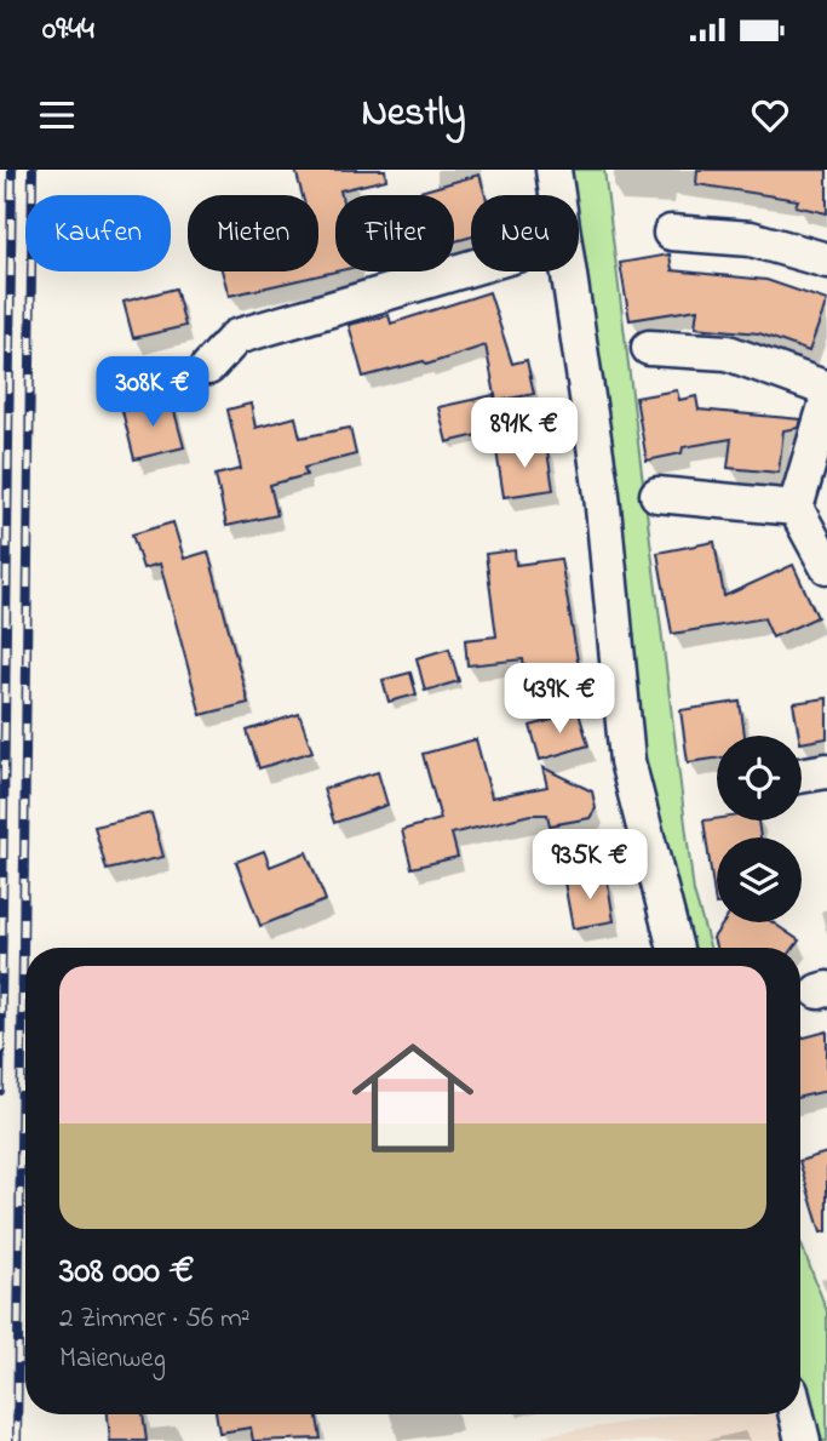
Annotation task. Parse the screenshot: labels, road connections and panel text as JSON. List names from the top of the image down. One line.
{"page":{"status":"09:44","header":"Nestly","chip":["Kaufen","Mieten","Filter","Neu"],"price":["308K €","891K €","439K €","935K €"],"list":[{"name":"308 000 €","note":"2 Zimmer · 56 m² · Maienweg"}]}}
